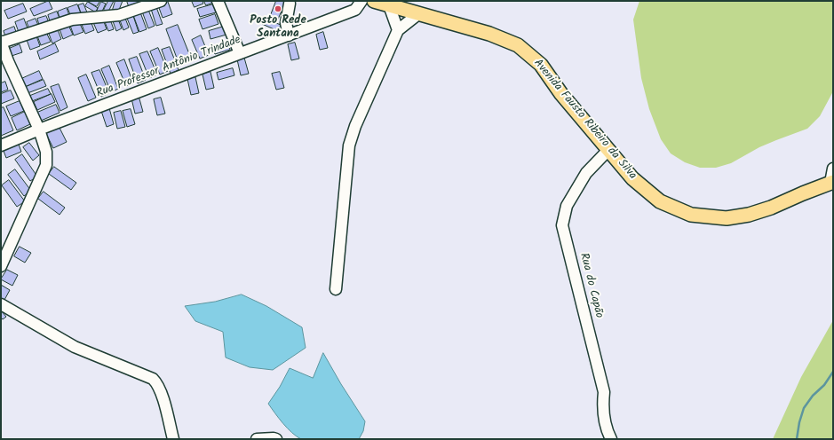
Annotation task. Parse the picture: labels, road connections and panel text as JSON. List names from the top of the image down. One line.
{"streets":{"main road":["Avenida Fausto Ribeiro da Silva"],"street":["Rua Professor Antônio Trindade","Rua do Capão"]},"crossings":[["Avenida Fausto Ribeiro da Silva","Rua do Capão"]],"places":["Posto Rede Santana"]}
